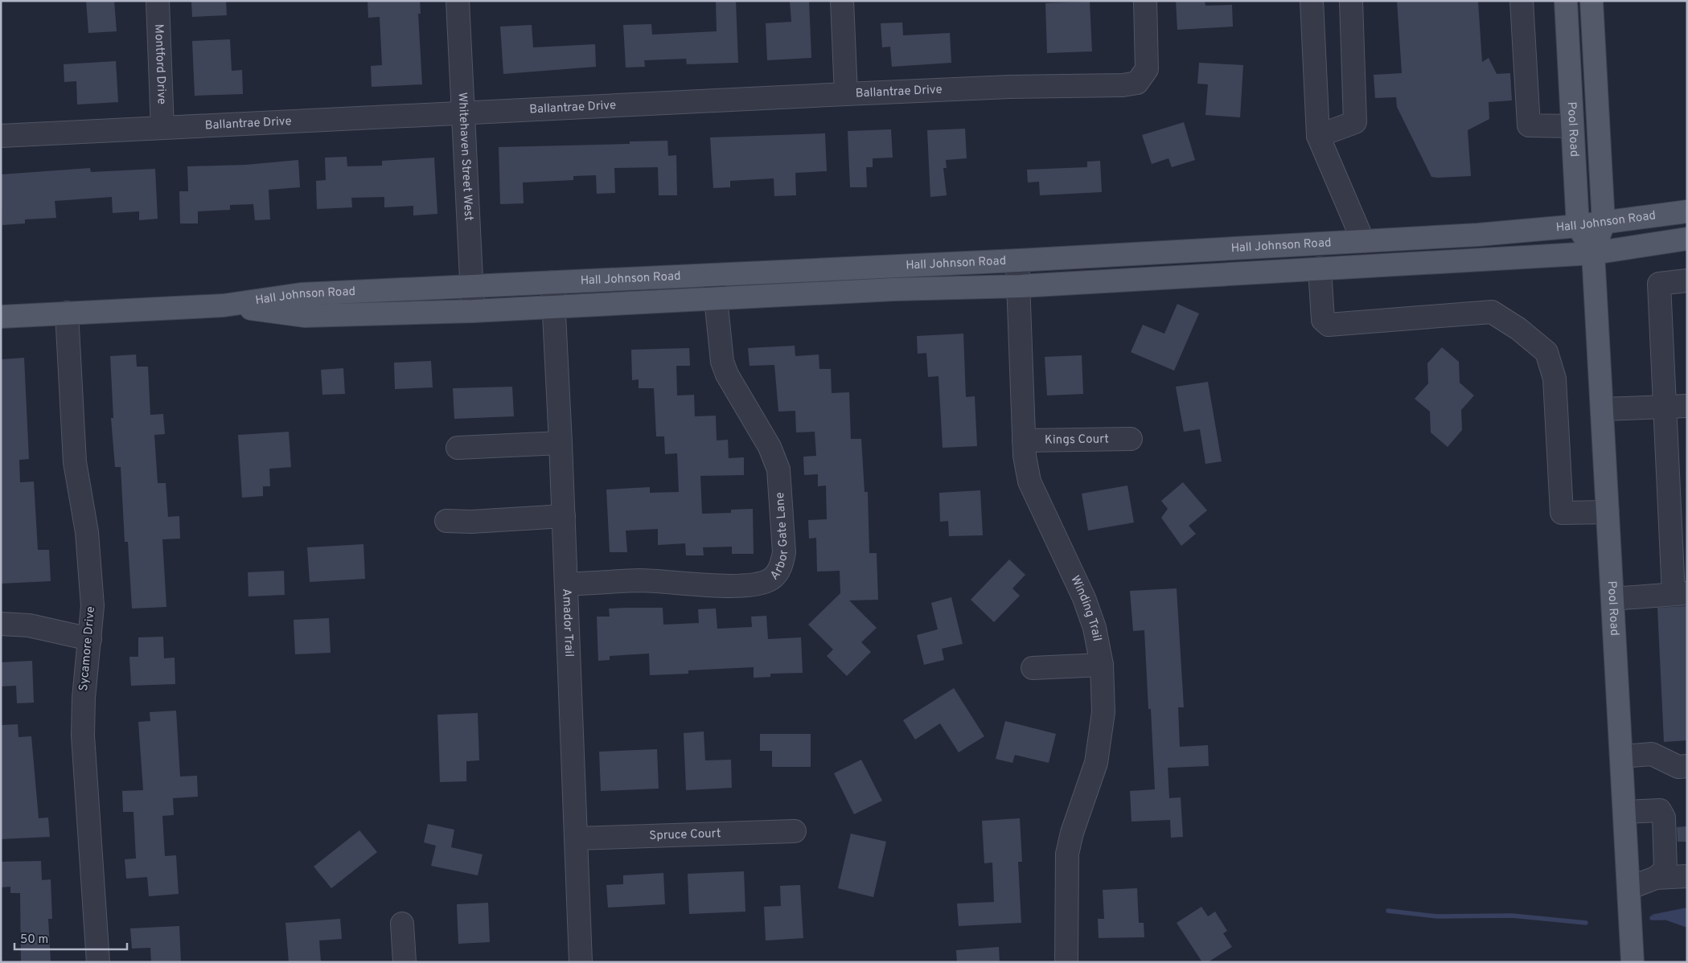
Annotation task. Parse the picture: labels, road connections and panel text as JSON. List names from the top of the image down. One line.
{"streets":{"main road":["Pool Road","Hall Johnson Road"],"street":["Montford Drive","Ballantrae Drive","Whitehaven Street West","Kings Court","Arbor Gate Lane","Winding Trail","Amador Trail","Sycamore Drive","Spruce Court"]},"crossings":[["Montford Drive","Ballantrae Drive"],["Ballantrae Drive","Whitehaven Street West"],["Pool Road","Hall Johnson Road"],["Whitehaven Street West","Hall Johnson Road"],["Hall Johnson Road","Arbor Gate Lane"],["Hall Johnson Road","Winding Trail"],["Hall Johnson Road","Amador Trail"],["Hall Johnson Road","Sycamore Drive"],["Kings Court","Winding Trail"],["Arbor Gate Lane","Amador Trail"],["Amador Trail","Spruce Court"]],"scale_bar":"50 m"}
